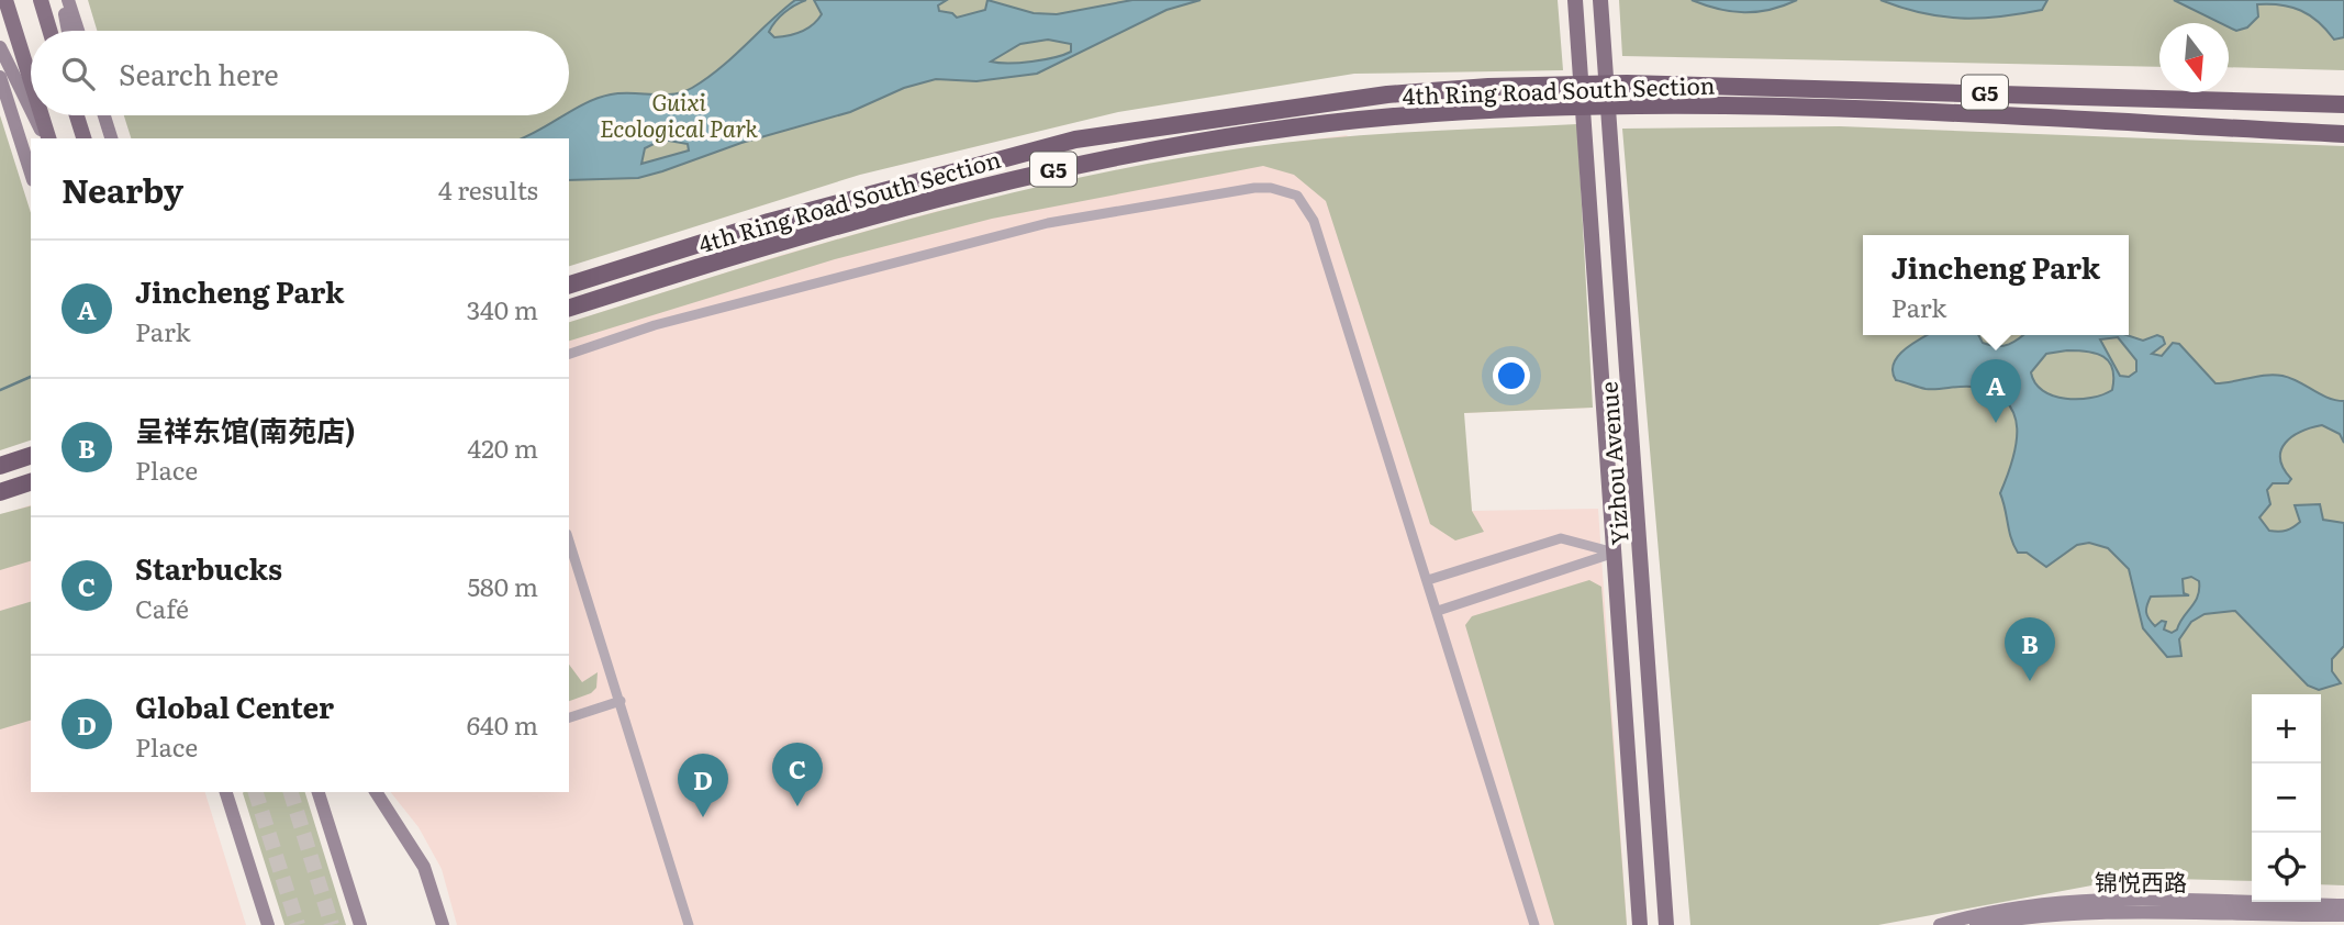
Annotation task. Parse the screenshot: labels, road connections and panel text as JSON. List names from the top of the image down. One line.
{"streets":{"highway":["4th Ring Road South Section","G5"],"main road":["Yizhou Avenue"],"street":["锦悦西路"]},"parks":["Guixi Ecological Park"],"north":"bottom","page":{"search":"Search here","heading":["Nearby","4 results"],"popup":["Jincheng Park","Park"],"list":[{"mark":"A","name":"Jincheng Park","note":"Park","value":"340 m"},{"mark":"B","name":"呈祥东馆(南苑店)","note":"Place","value":"420 m"},{"mark":"C","name":"Starbucks","note":"Café","value":"580 m"},{"mark":"D","name":"Global Center","note":"Place","value":"640 m"}],"pins":["A","B","C","D"],"map_buttons":["+","−"]}}
